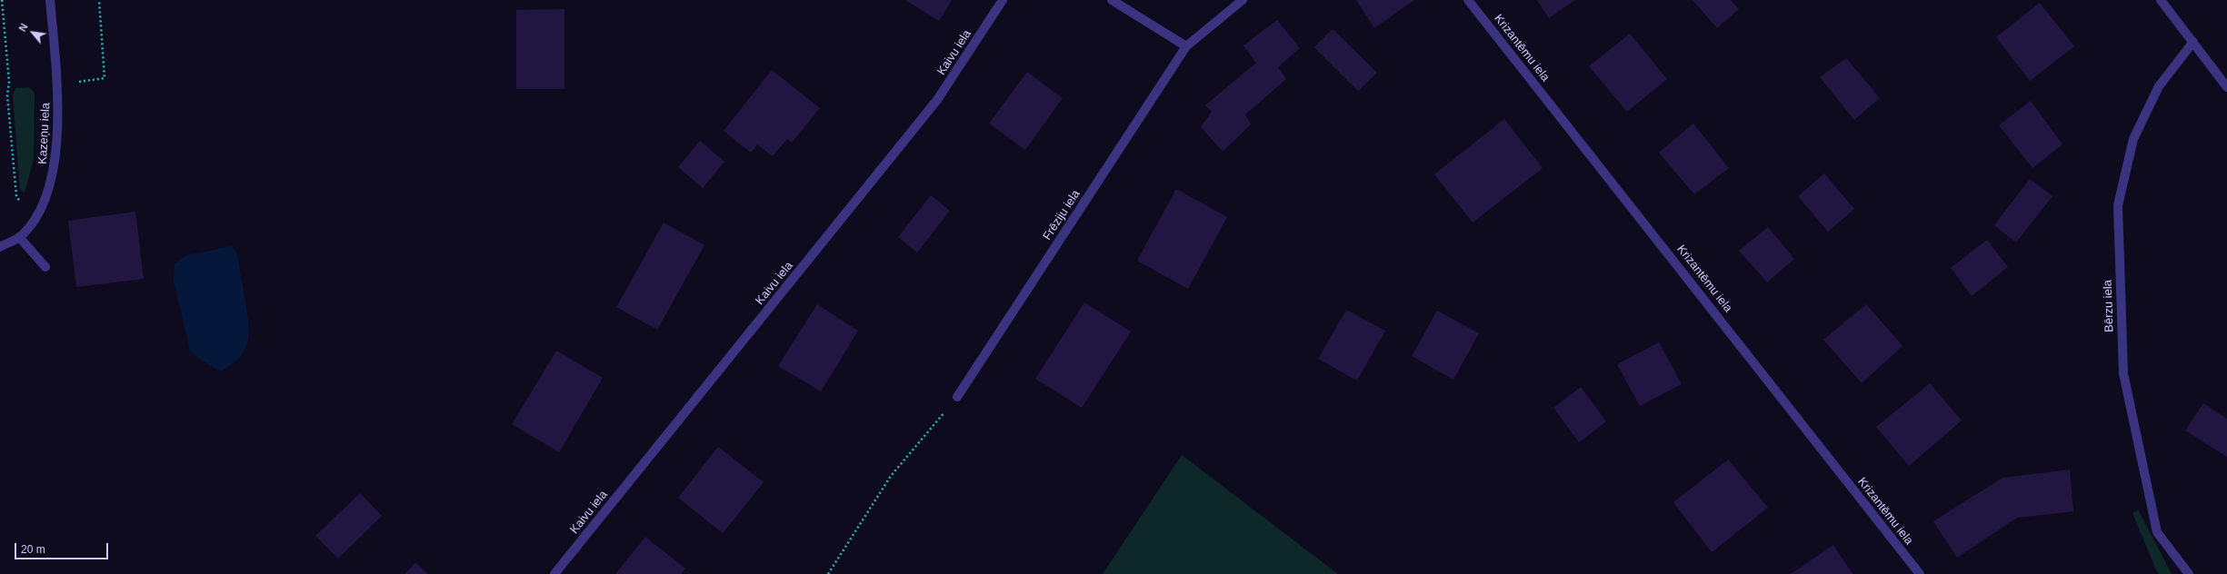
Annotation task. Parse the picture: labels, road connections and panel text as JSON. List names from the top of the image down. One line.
{"streets":{"street":["Krizantēmu iela","Kaivu iela","Kazeņu iela","Frēziju iela","Bērzu iela"]},"scale_bar":"20 m","north":"top left"}
